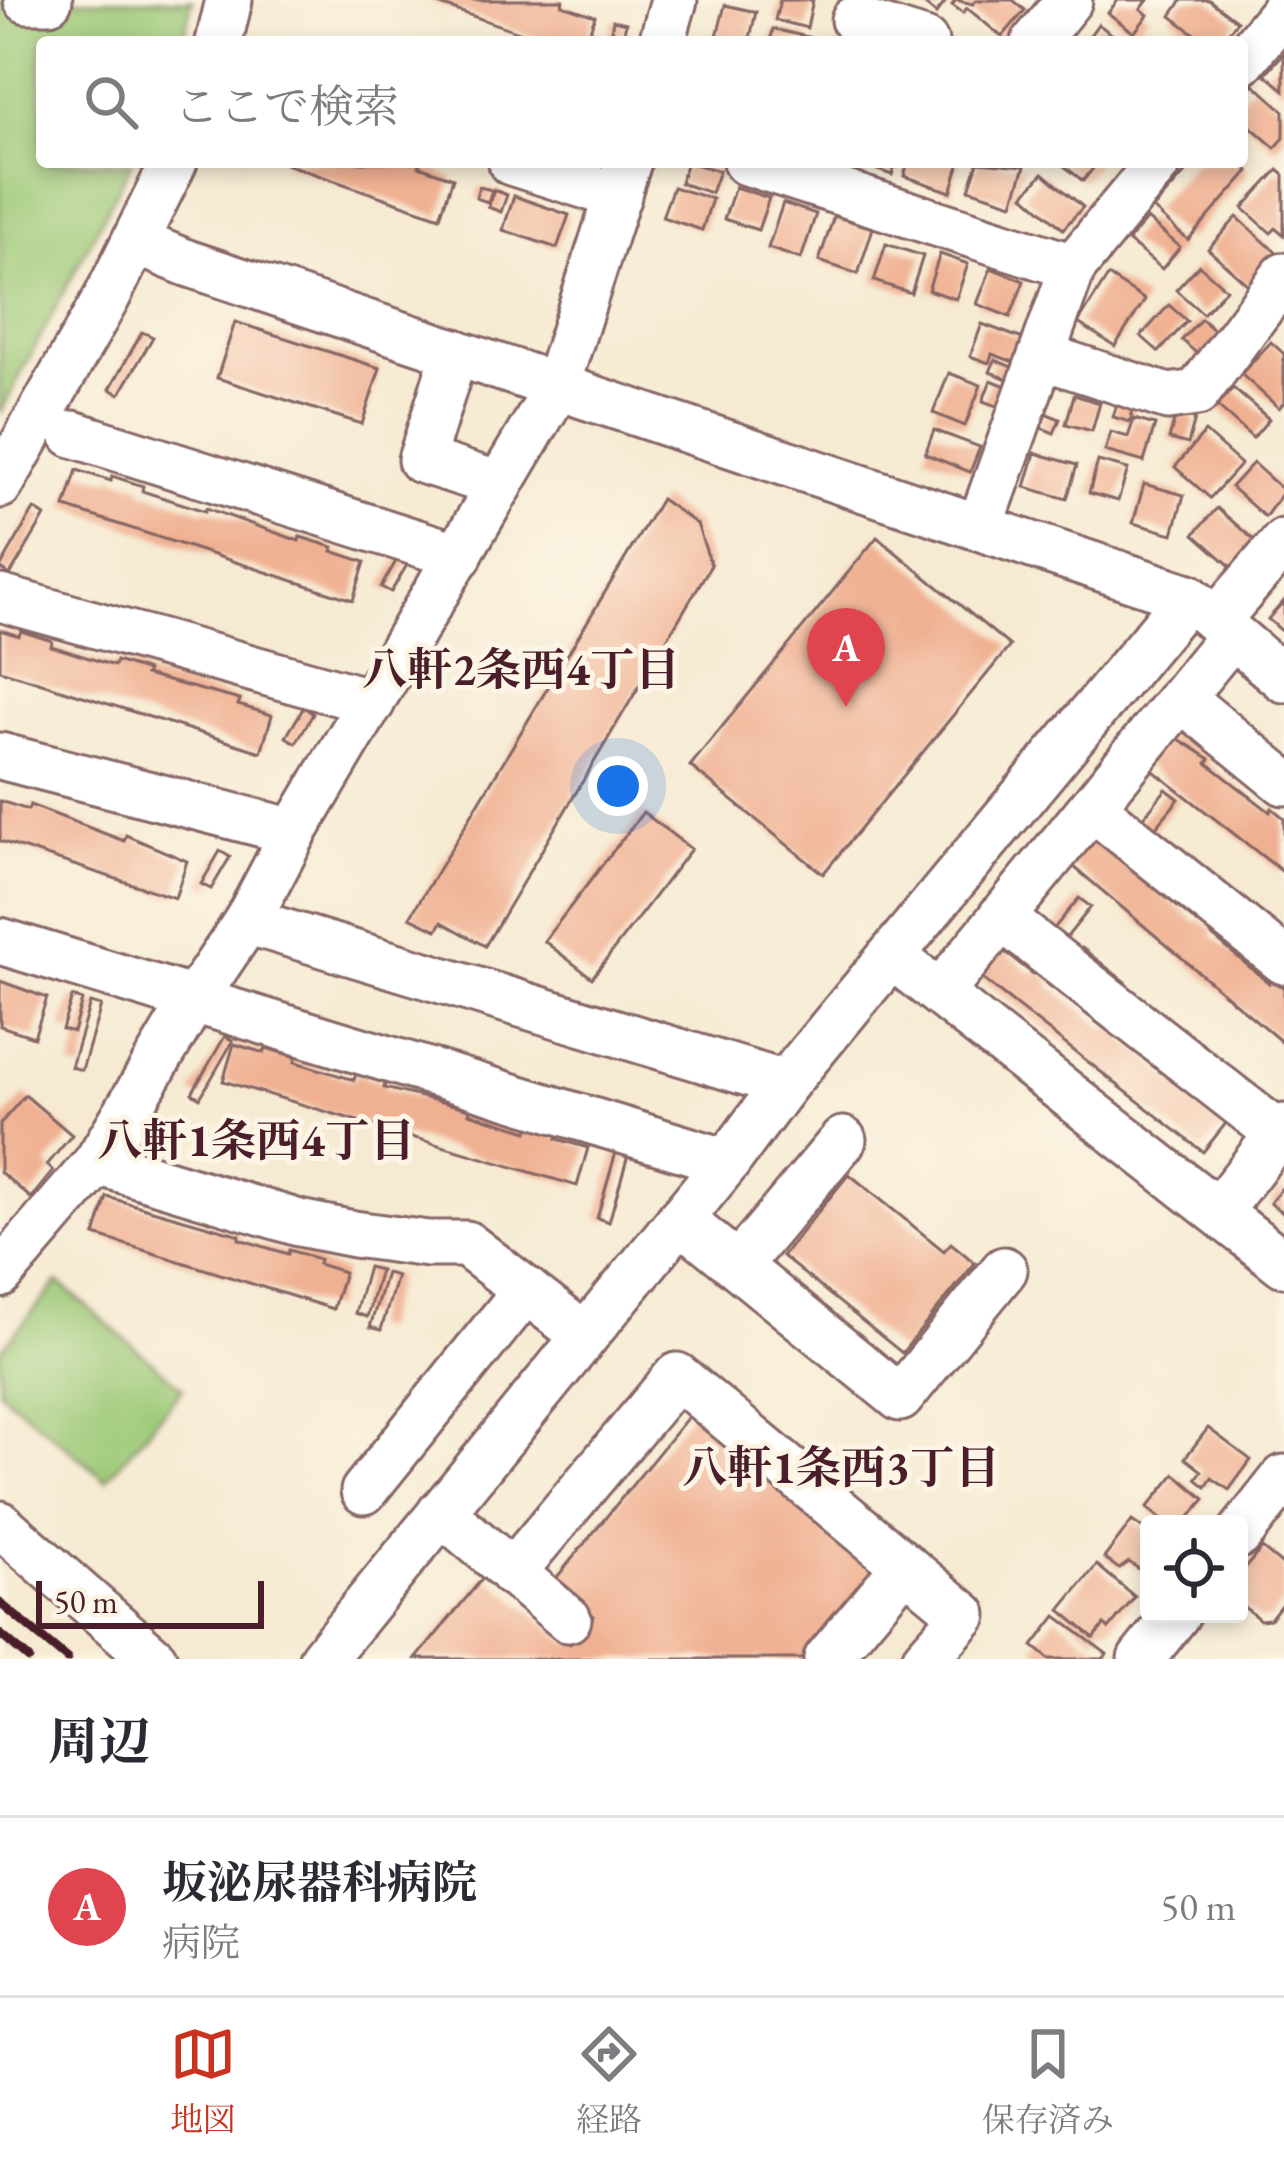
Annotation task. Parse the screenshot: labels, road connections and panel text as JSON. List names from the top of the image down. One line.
{"districts":["八軒2条西4丁目","八軒1条西4丁目","八軒1条西3丁目"],"scale_bar":"50 m","page":{"search":"ここで検索","pins":"A","scale":"50 m","heading":"周辺","list":[{"mark":"A","name":"坂泌尿器科病院","note":"病院","value":"50 m"}],"nav":["地図","経路","保存済み"]}}
